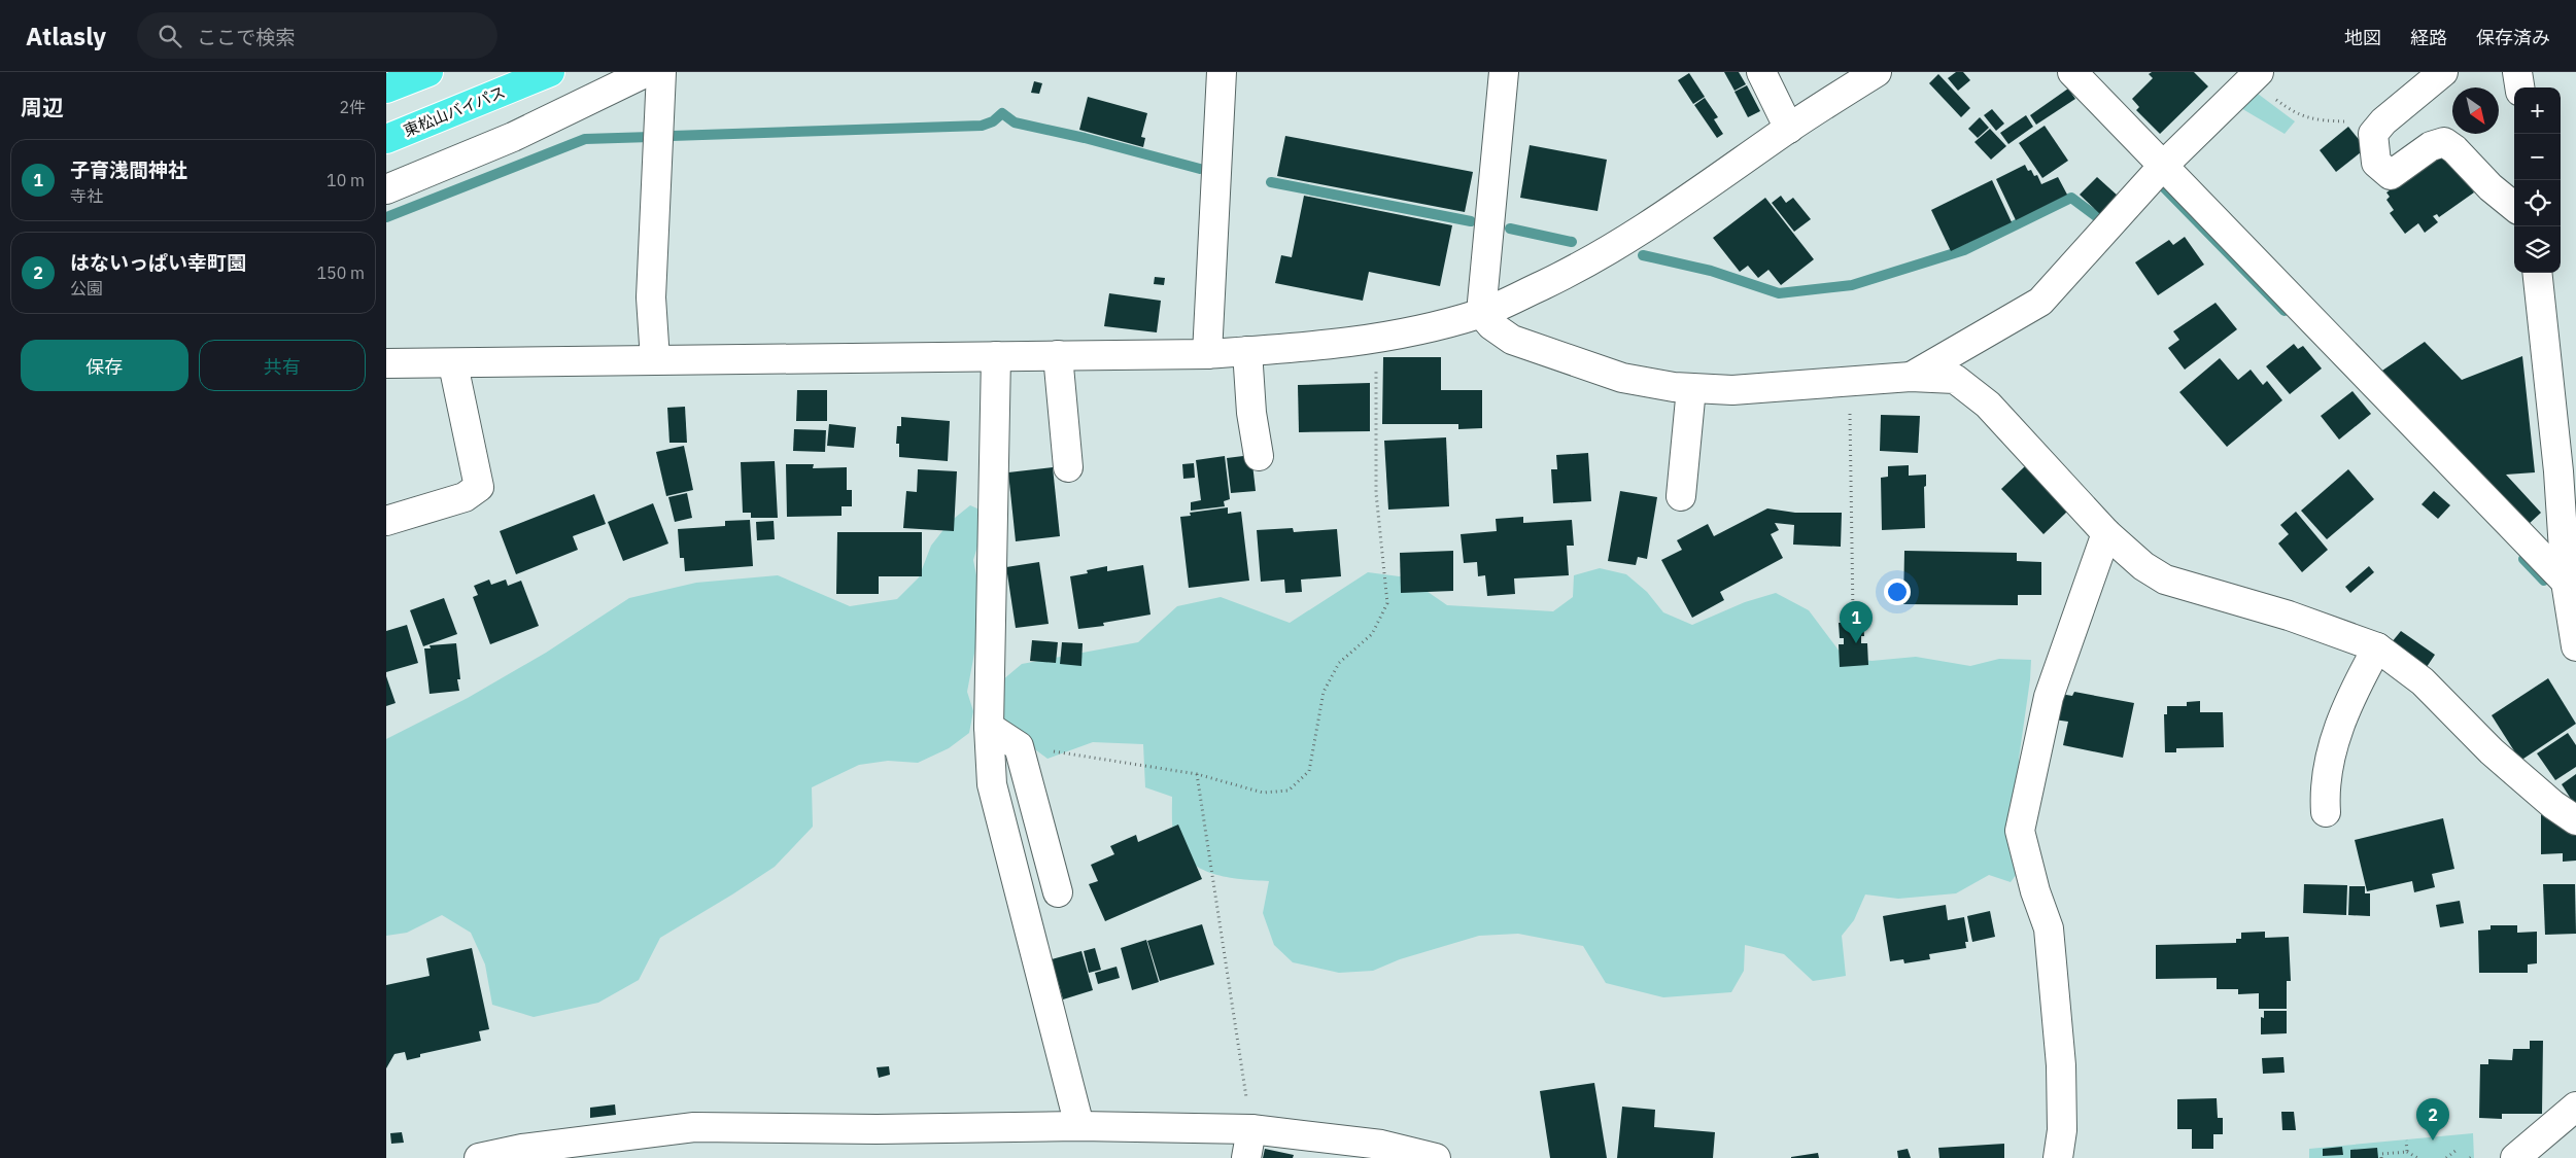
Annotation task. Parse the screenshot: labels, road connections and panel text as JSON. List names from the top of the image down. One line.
{"streets":{"highway":["東松山バイパス"]},"north":"bottom right","page":{"header":"Atlasly","search":"ここで検索","nav":["地図","経路","保存済み"],"heading":["周辺","2件"],"map_buttons":["+","−"],"list":[{"mark":"1","name":"子育浅間神社","note":"寺社","value":"10 m"},{"mark":"2","name":"はないっぱい幸町園","note":"公園","value":"150 m"}],"buttons":["保存","共有"],"pins":["1","2"]}}
